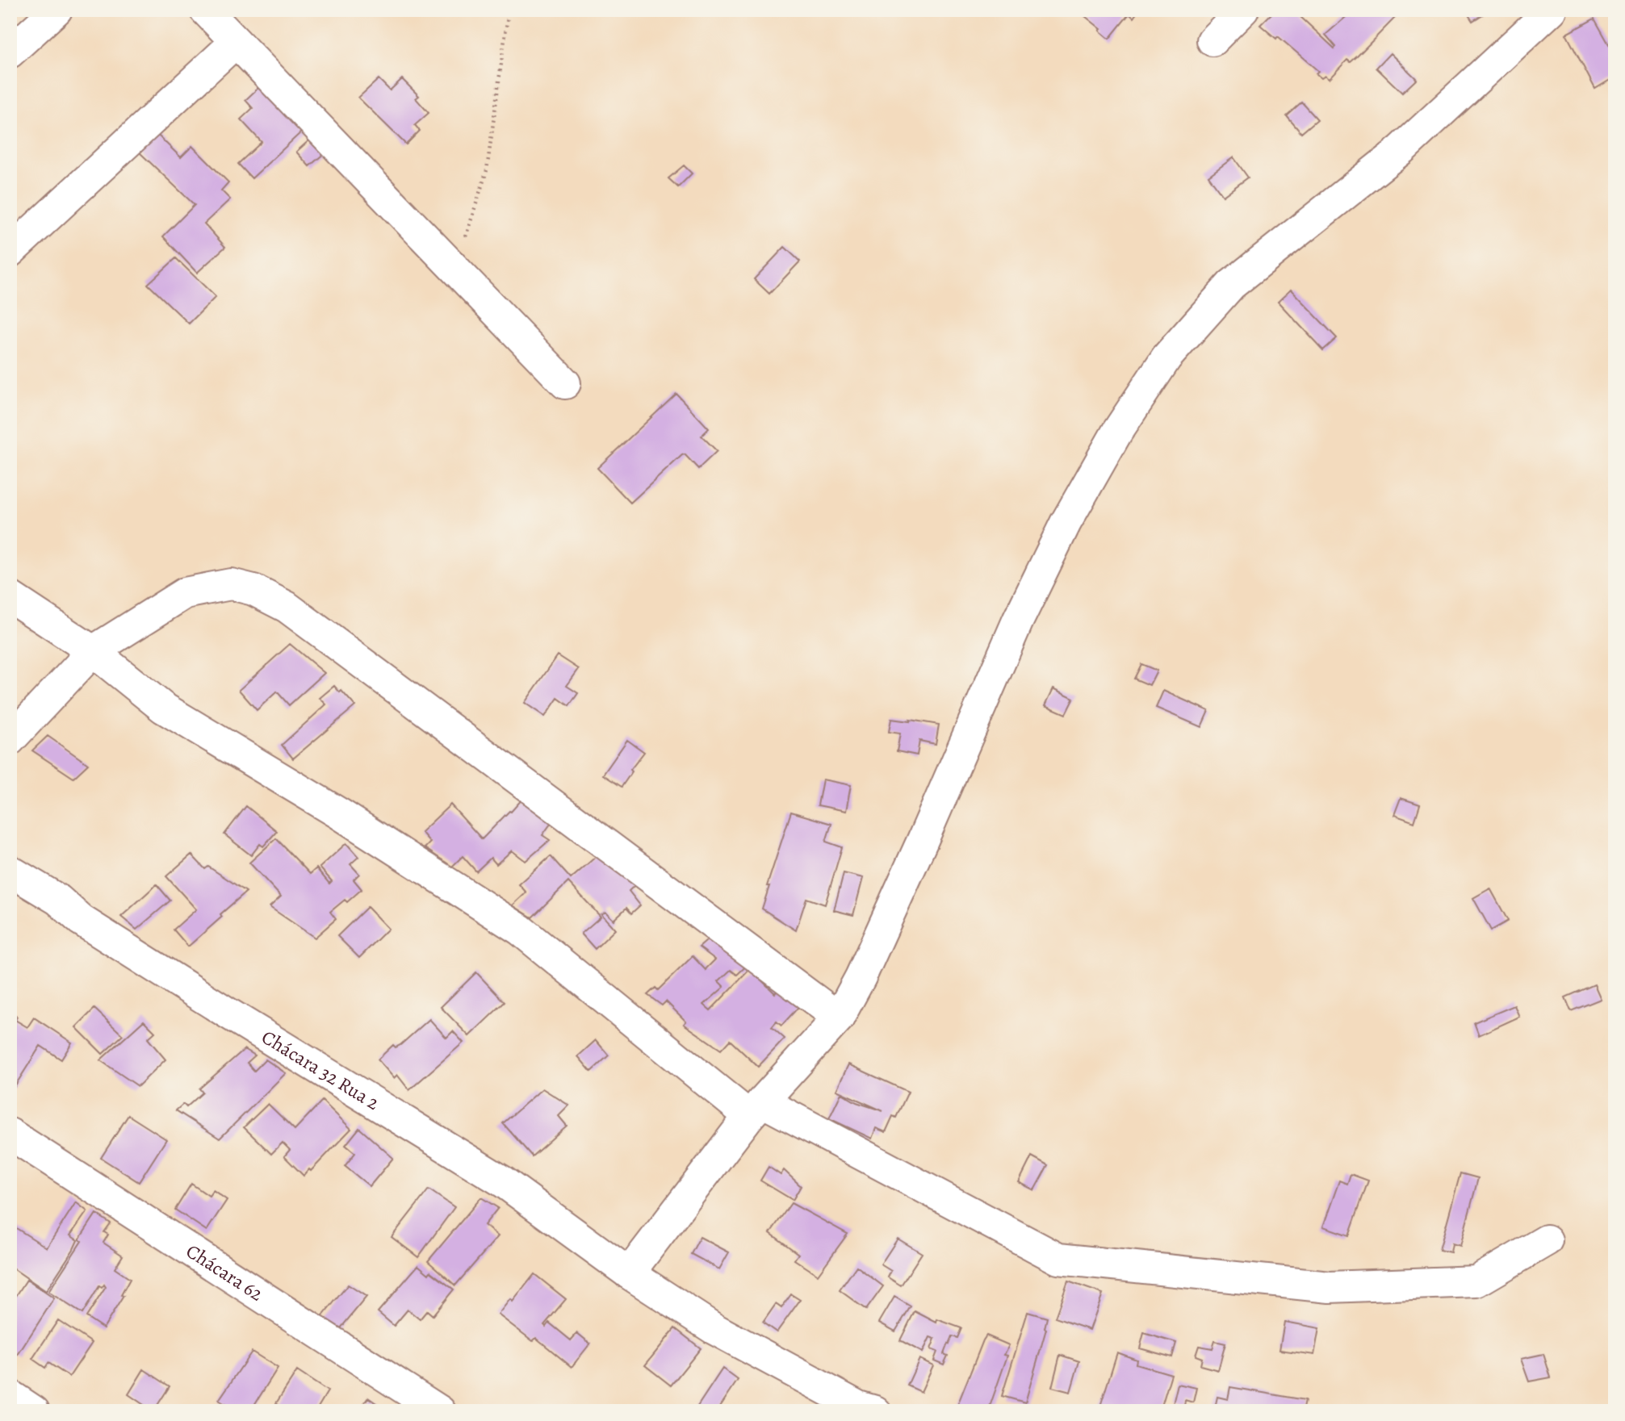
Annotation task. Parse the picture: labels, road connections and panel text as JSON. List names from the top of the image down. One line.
{"streets":{"street":["Chácara 32 Rua 2","Chácara 62"]}}
